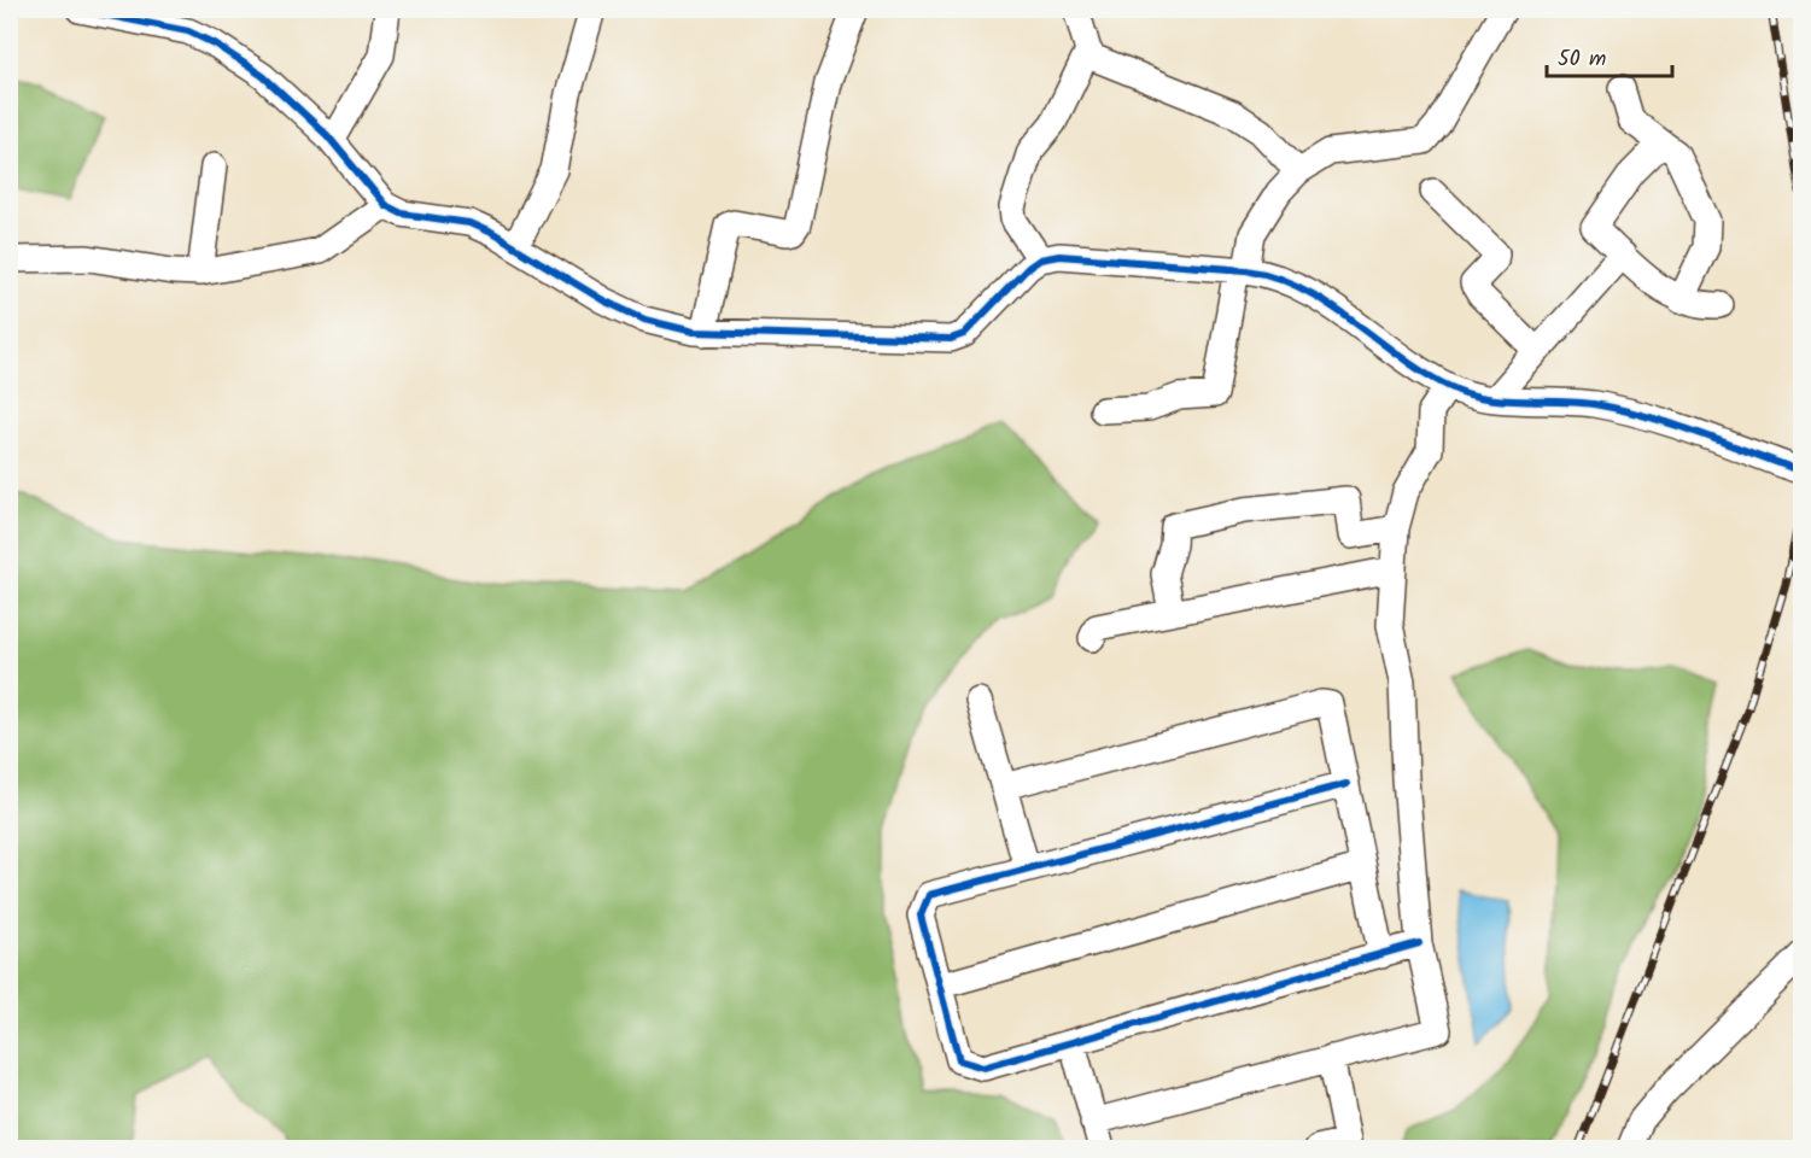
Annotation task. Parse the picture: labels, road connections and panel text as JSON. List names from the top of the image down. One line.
{"scale_bar":"50 m"}
